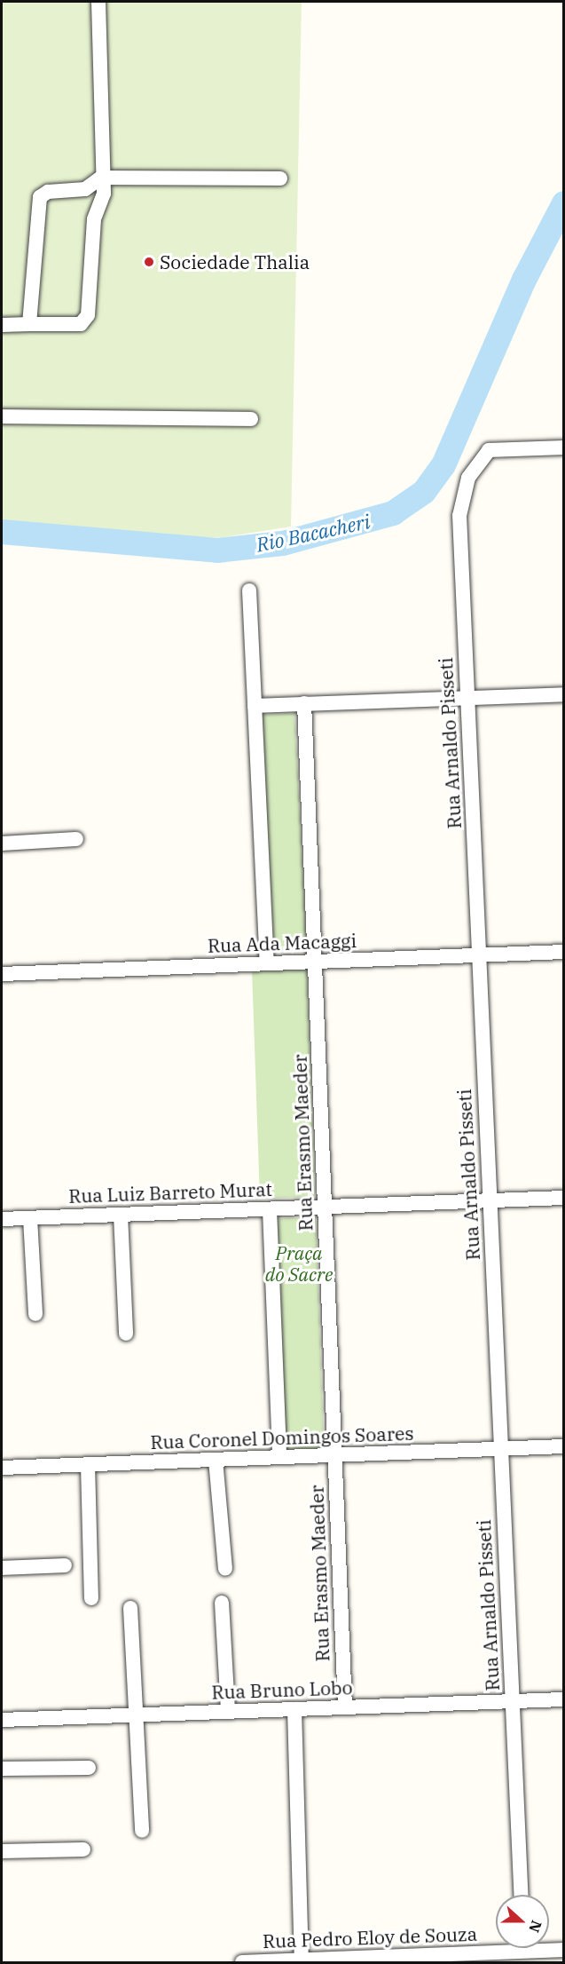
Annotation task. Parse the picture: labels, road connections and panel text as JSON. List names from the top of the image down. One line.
{"streets":{"street":["Rua Arnaldo Pisseti","Rua Ada Macaggi","Rua Erasmo Maeder","Rua Luiz Barreto Murat","Rua Coronel Domingos Soares","Rua Bruno Lobo","Rua Pedro Eloy de Souza"]},"crossings":[["Rua Arnaldo Pisseti","Rua Ada Macaggi"],["Rua Arnaldo Pisseti","Rua Luiz Barreto Murat"],["Rua Arnaldo Pisseti","Rua Coronel Domingos Soares"],["Rua Arnaldo Pisseti","Rua Bruno Lobo"],["Rua Ada Macaggi","Rua Erasmo Maeder"],["Rua Erasmo Maeder","Rua Luiz Barreto Murat"],["Rua Erasmo Maeder","Rua Coronel Domingos Soares"],["Rua Erasmo Maeder","Rua Bruno Lobo"]],"water":["Rio Bacacheri"],"parks":["Praça do Sacre"],"places":["Sociedade Thalia"],"north":"right"}
